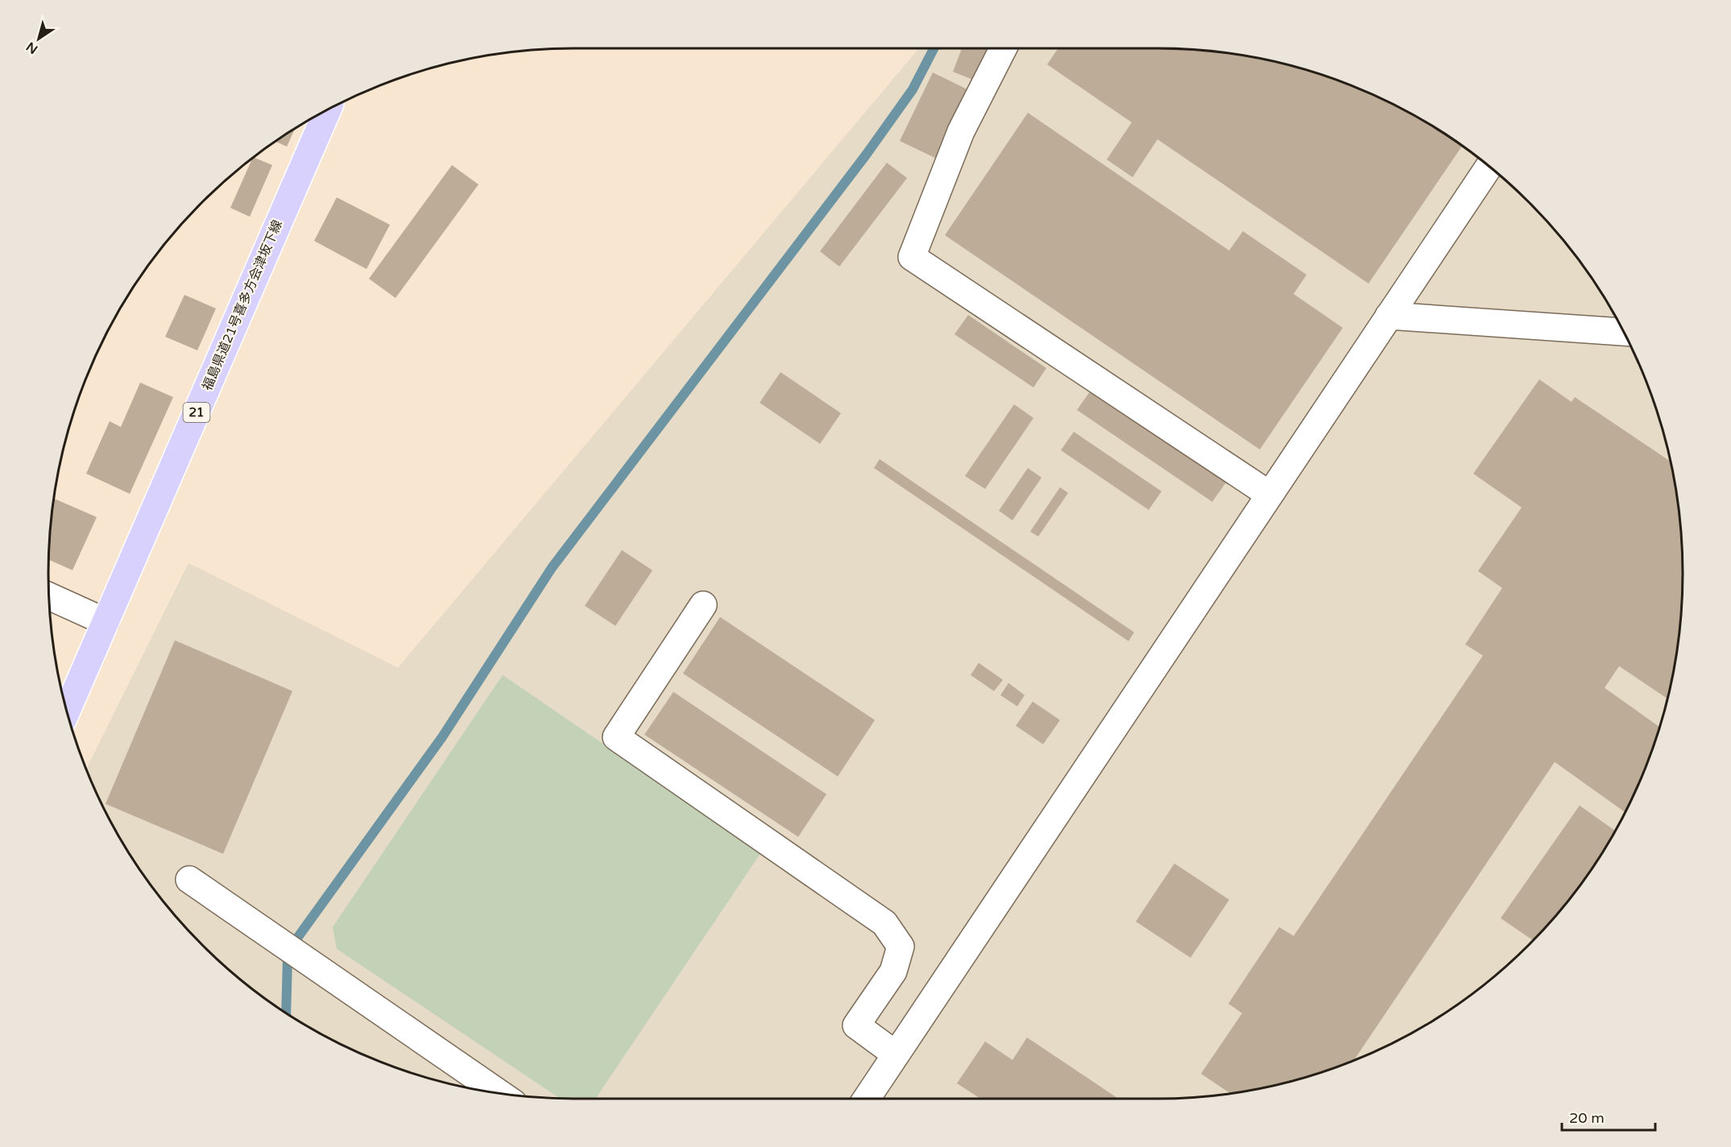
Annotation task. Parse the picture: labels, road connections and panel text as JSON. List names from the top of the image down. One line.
{"streets":{"main road":["福島県道21号喜多方会津坂下線","21"]},"scale_bar":"20 m","north":"bottom left"}
